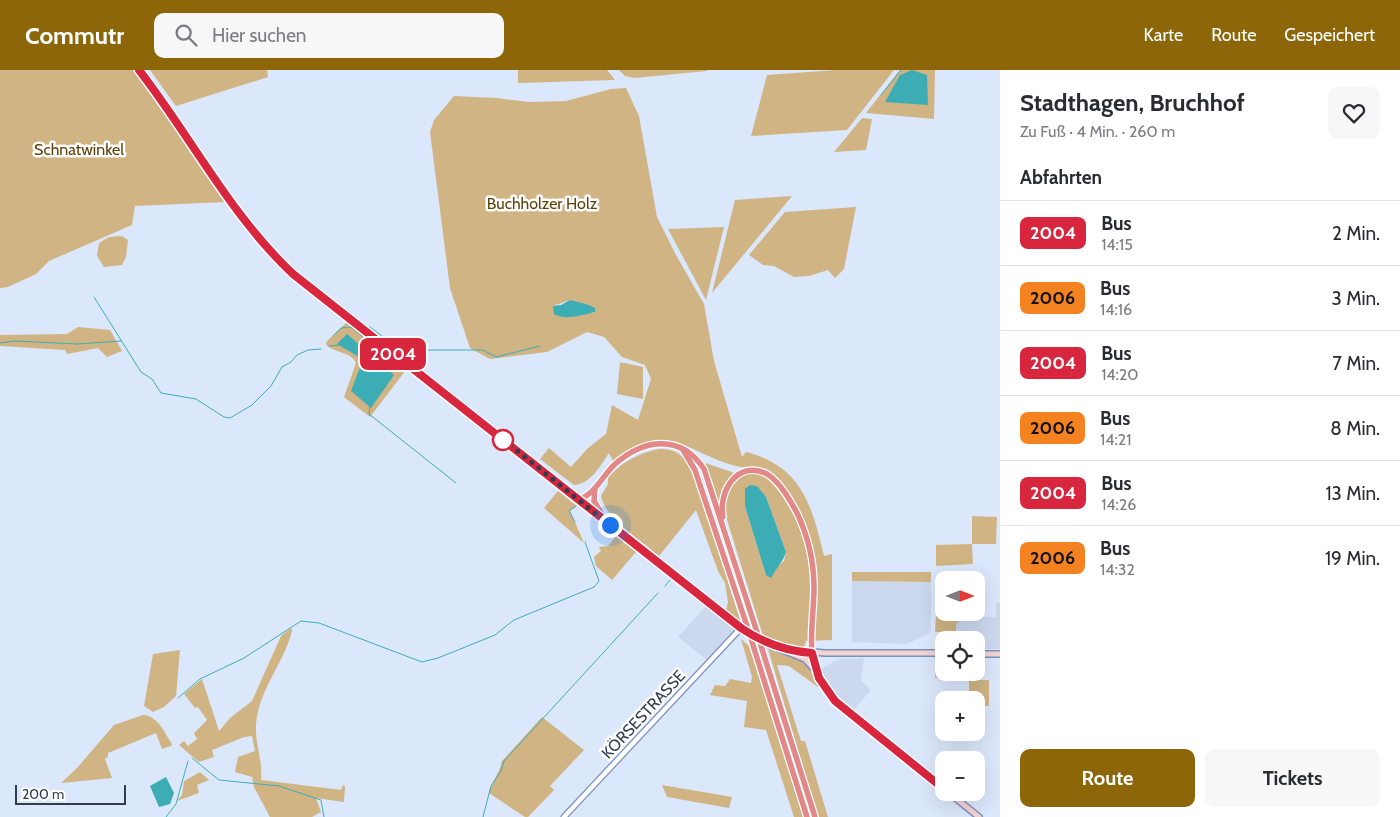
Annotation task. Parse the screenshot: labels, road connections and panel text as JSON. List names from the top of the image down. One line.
{"streets":{"street":["KÖRSESTRASSE"]},"parks":["Schnatwinkel","Buchholzer Holz"],"lines":["bus line 2004"],"scale_bar":"200 m","north":"right","page":{"header":"Commutr","search":"Hier suchen","nav":["Karte","Route","Gespeichert"],"on_map":"2004","heading":[["Stadthagen, Bruchhof","Zu Fuß · 4 Min. · 260 m"],"Abfahrten"],"list":[{"mark":"2004","name":"Bus","note":"14:15","value":"2 Min."},{"mark":"2006","name":"Bus","note":"14:16","value":"3 Min."},{"mark":"2004","name":"Bus","note":"14:20","value":"7 Min."},{"mark":"2006","name":"Bus","note":"14:21","value":"8 Min."},{"mark":"2004","name":"Bus","note":"14:26","value":"13 Min."},{"mark":"2006","name":"Bus","note":"14:32","value":"19 Min."}],"map_buttons":["+","−"],"buttons":["Route","Tickets"],"scale":"200 m"}}
